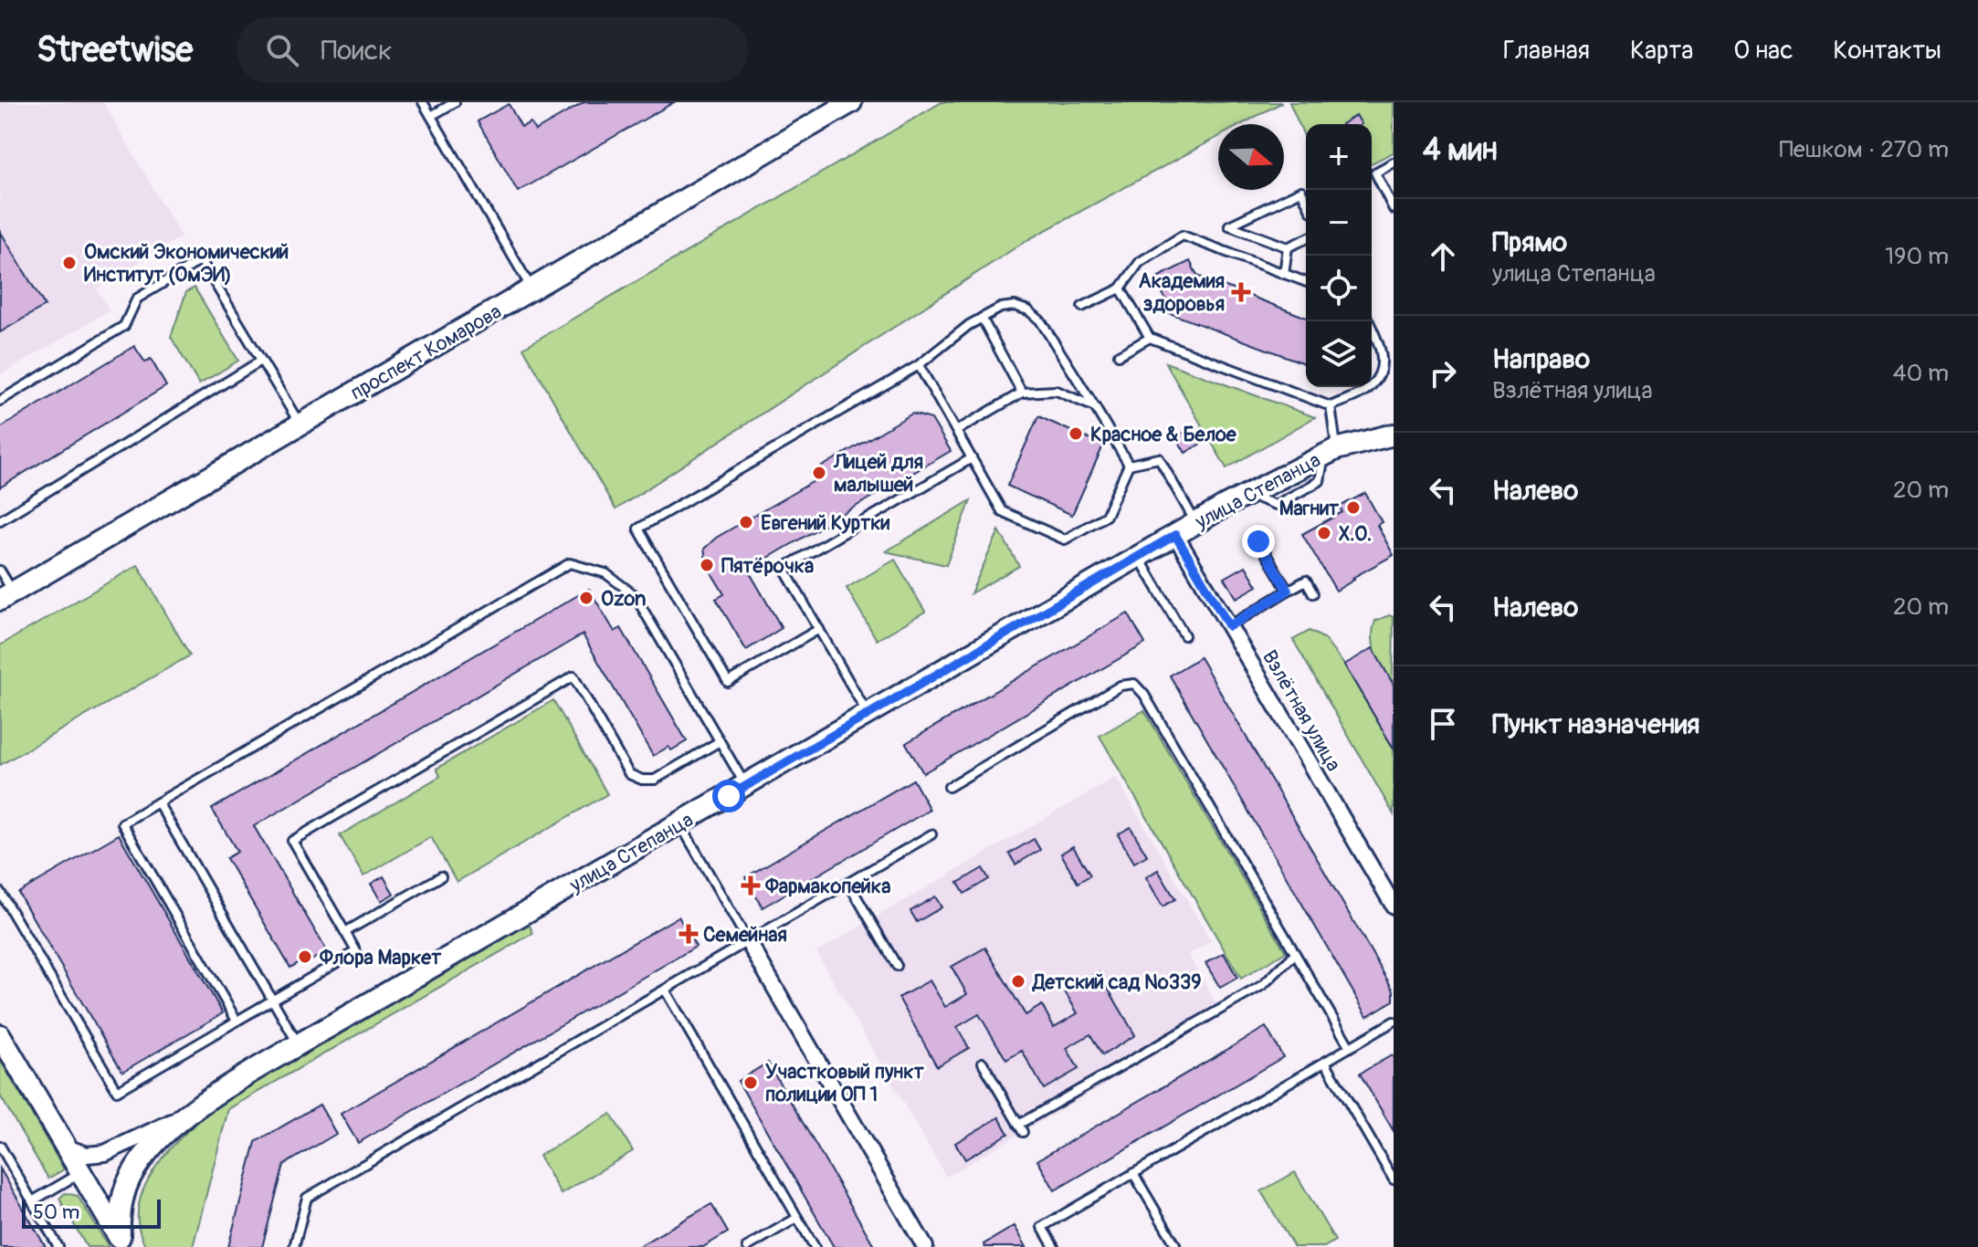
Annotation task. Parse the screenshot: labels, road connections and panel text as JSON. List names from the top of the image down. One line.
{"streets":{"street":["проспект Комарова","улица Степанца","Взлётная улица"]},"crossings":[["улица Степанца","Взлётная улица"]],"places":{"other":["Омский Экономический Институт (ОмЭИ)","Красное & Белое","Лицей для малышей","Магнит","Евгений Куртки","X.O.","Пятёрочка","Ozon","Флора Маркет","Детский сад №339","Участковый пункт полиции ОП 1"],"health":["Академия здоровья","Фармакопейка","Семейная"]},"scale_bar":"50 m","north":"right","page":{"header":"Streetwise","search":"Поиск","nav":["Главная","Карта","О нас","Контакты"],"heading":["4 мин","Пешком · 270 m"],"map_buttons":["+","−"],"list":[["Прямо","улица Степанца","190 m"],["Направо","Взлётная улица","40 m"],["Налево","20 m"],["Налево","20 m"],"Пункт назначения"],"scale":"50 m"}}
